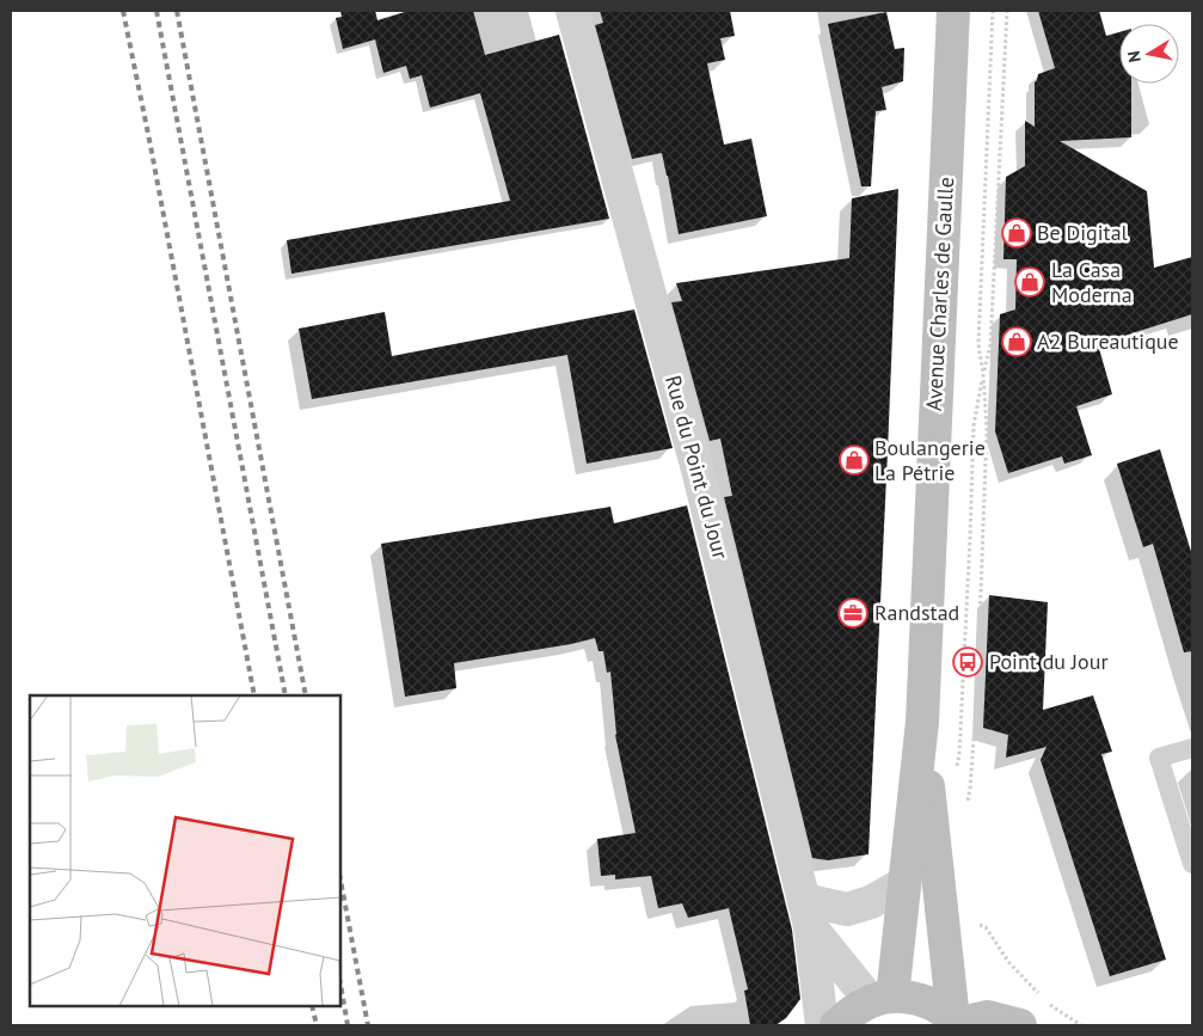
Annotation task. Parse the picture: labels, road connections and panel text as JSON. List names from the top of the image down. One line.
{"streets":{"main road":["Avenue Charles de Gaulle"],"street":["Rue du Point du Jour"]},"places":{"shop":["Be Digital","La Casa Moderna","A2 Bureautique","Boulangerie La Pétrie"],"office":["Randstad"],"bus stop":["Point du Jour"]},"north":"left"}
